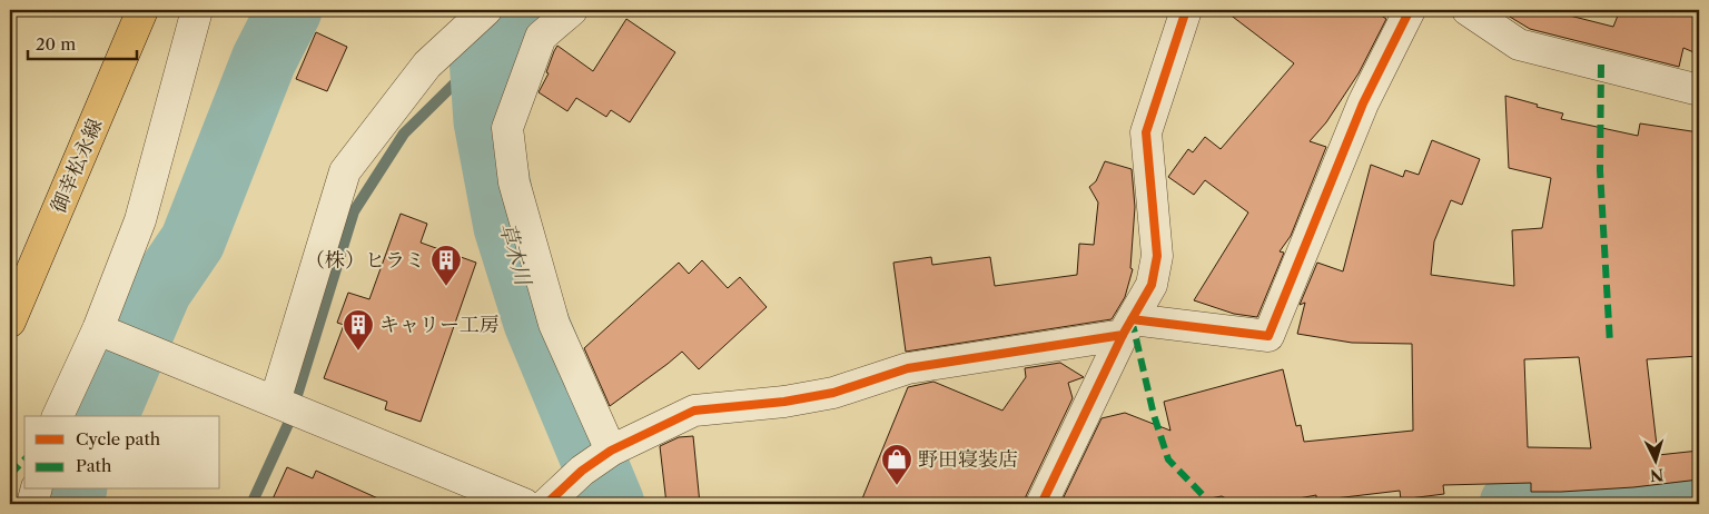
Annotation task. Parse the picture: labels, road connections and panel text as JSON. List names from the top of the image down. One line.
{"streets":{"main road":["御幸松永線"]},"water":["草木川"],"places":{"building":["（株）ヒラミ","キャリー工房"],"shop":["野田寝装店"]},"legend":["Cycle path","Path"],"scale_bar":"20 m","north":"bottom"}
